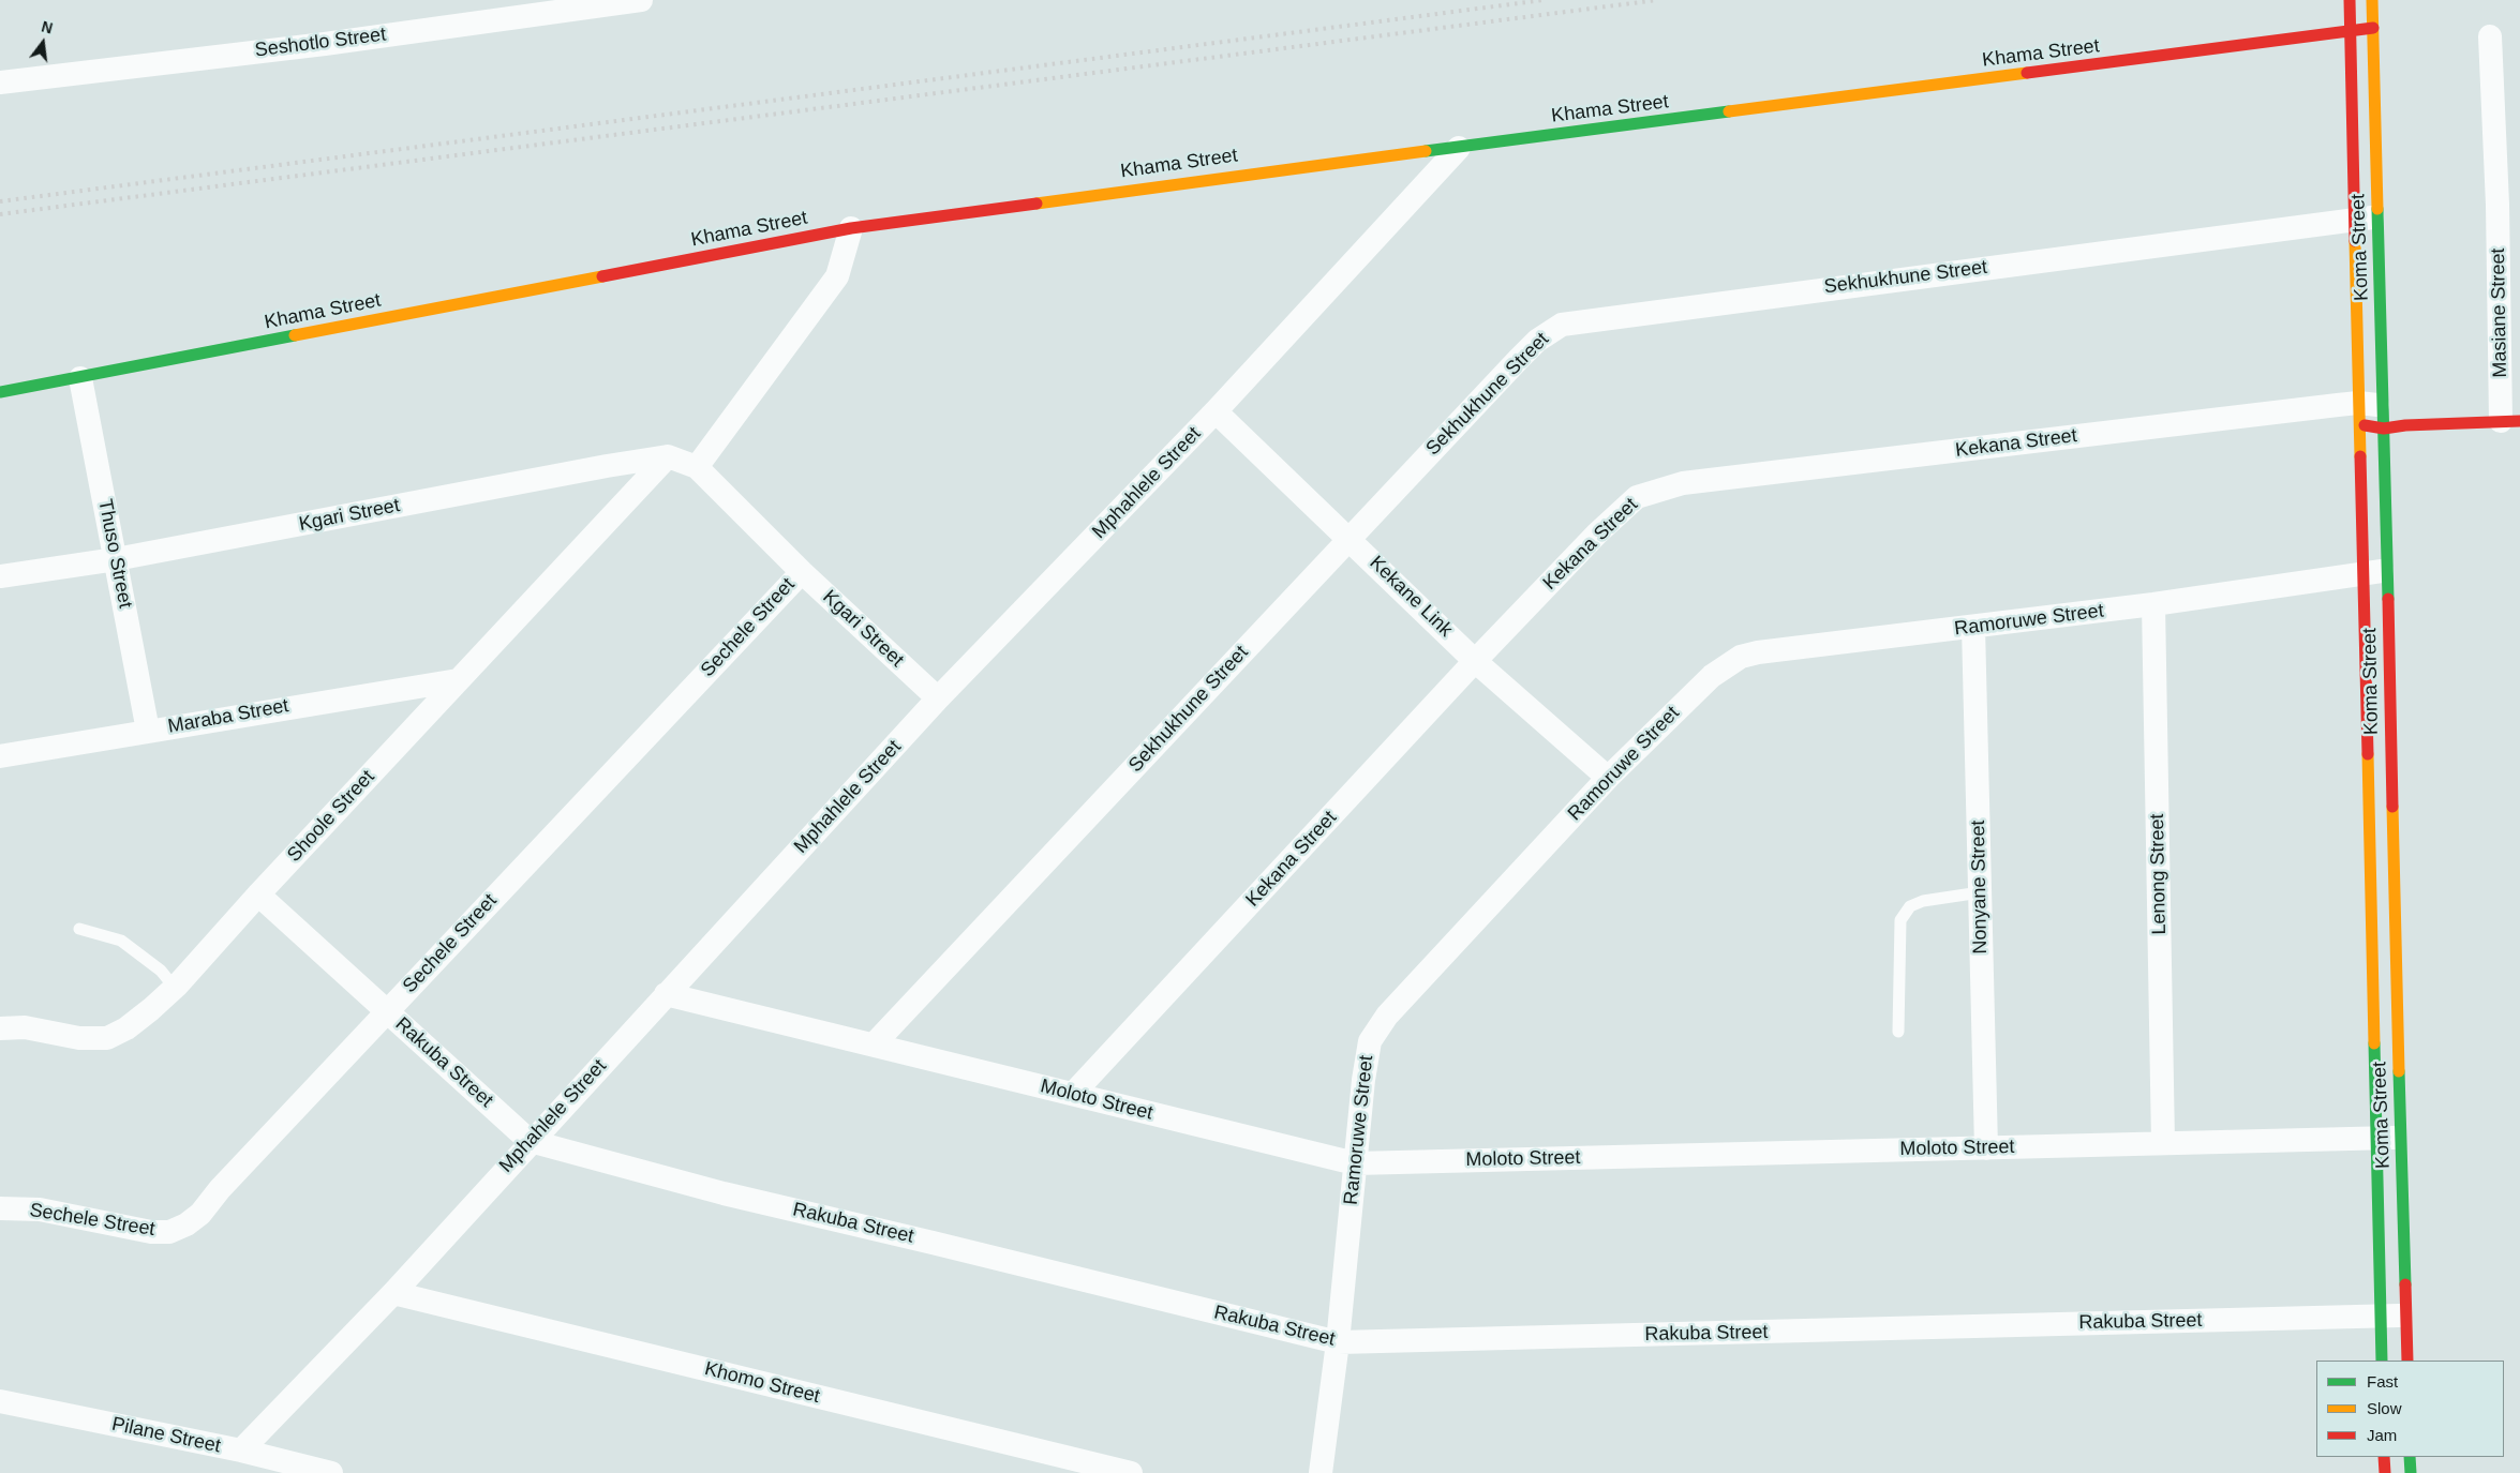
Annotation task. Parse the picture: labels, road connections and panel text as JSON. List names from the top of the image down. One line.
{"streets":{"main road":["Khama Street","Koma Street","Masiane Street"],"street":["Seshotlo Street","Sekhukhune Street","Kekana Street","Mphahlele Street","Kgari Street","Thuso Street","Kekane Link","Ramoruwe Street","Sechele Street","Maraba Street","Shoole Street","Lenong Street","Nonyane Street","Rakuba Street","Moloto Street","Khomo Street","Pilane Street"]},"crossings":[["Khama Street","Koma Street"],["Khama Street","Mphahlele Street"],["Khama Street","Thuso Street"],["Koma Street","Sekhukhune Street"],["Koma Street","Masiane Street"],["Koma Street","Kekana Street"],["Koma Street","Ramoruwe Street"],["Koma Street","Rakuba Street"],["Koma Street","Moloto Street"],["Sekhukhune Street","Kekane Link"],["Sekhukhune Street","Moloto Street"],["Masiane Street","Kekana Street"],["Kekana Street","Kekane Link"],["Kekana Street","Moloto Street"],["Mphahlele Street","Kgari Street"],["Mphahlele Street","Kekane Link"],["Mphahlele Street","Rakuba Street"],["Mphahlele Street","Moloto Street"],["Mphahlele Street","Khomo Street"],["Mphahlele Street","Pilane Street"],["Kgari Street","Thuso Street"],["Kgari Street","Sechele Street"],["Kgari Street","Shoole Street"],["Thuso Street","Maraba Street"],["Kekane Link","Ramoruwe Street"],["Ramoruwe Street","Lenong Street"],["Ramoruwe Street","Nonyane Street"],["Ramoruwe Street","Rakuba Street"],["Ramoruwe Street","Moloto Street"],["Sechele Street","Rakuba Street"],["Maraba Street","Shoole Street"],["Shoole Street","Rakuba Street"],["Lenong Street","Moloto Street"],["Nonyane Street","Moloto Street"]],"legend":["Fast","Slow","Jam"],"north":"top"}
